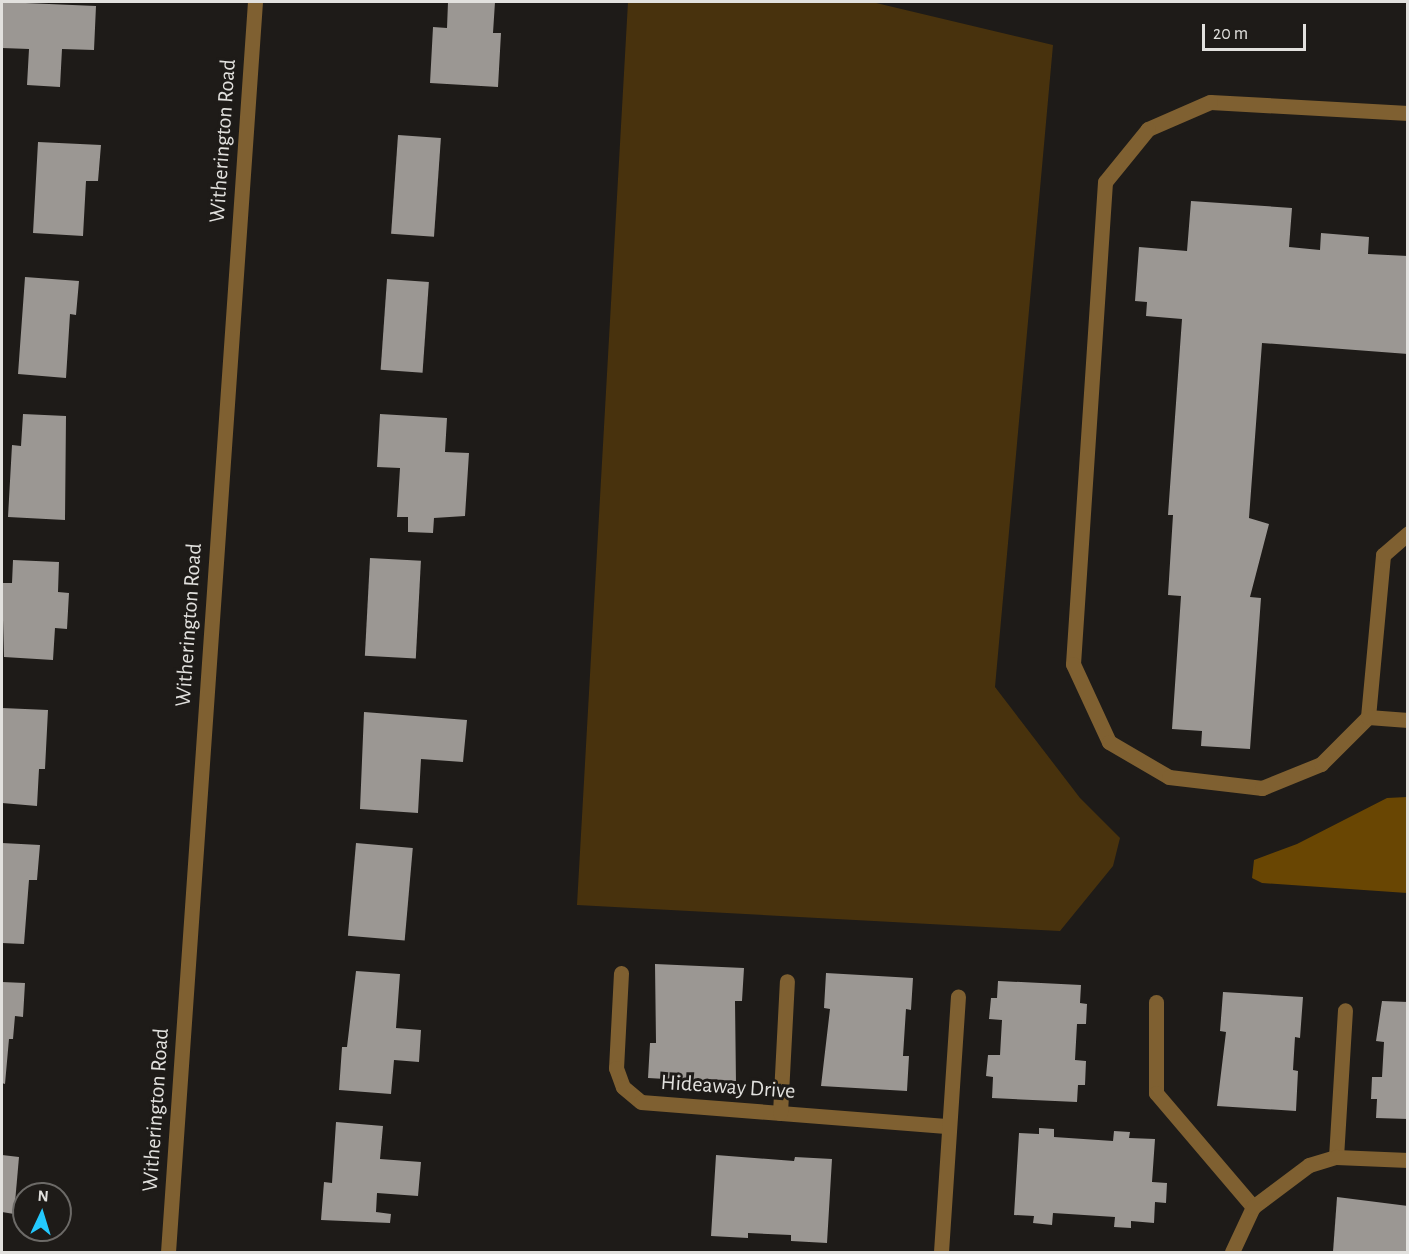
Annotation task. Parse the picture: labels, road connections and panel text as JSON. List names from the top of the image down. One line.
{"streets":{"street":["Witherington Road","Hideaway Drive"]},"scale_bar":"20 m","north":"top"}
